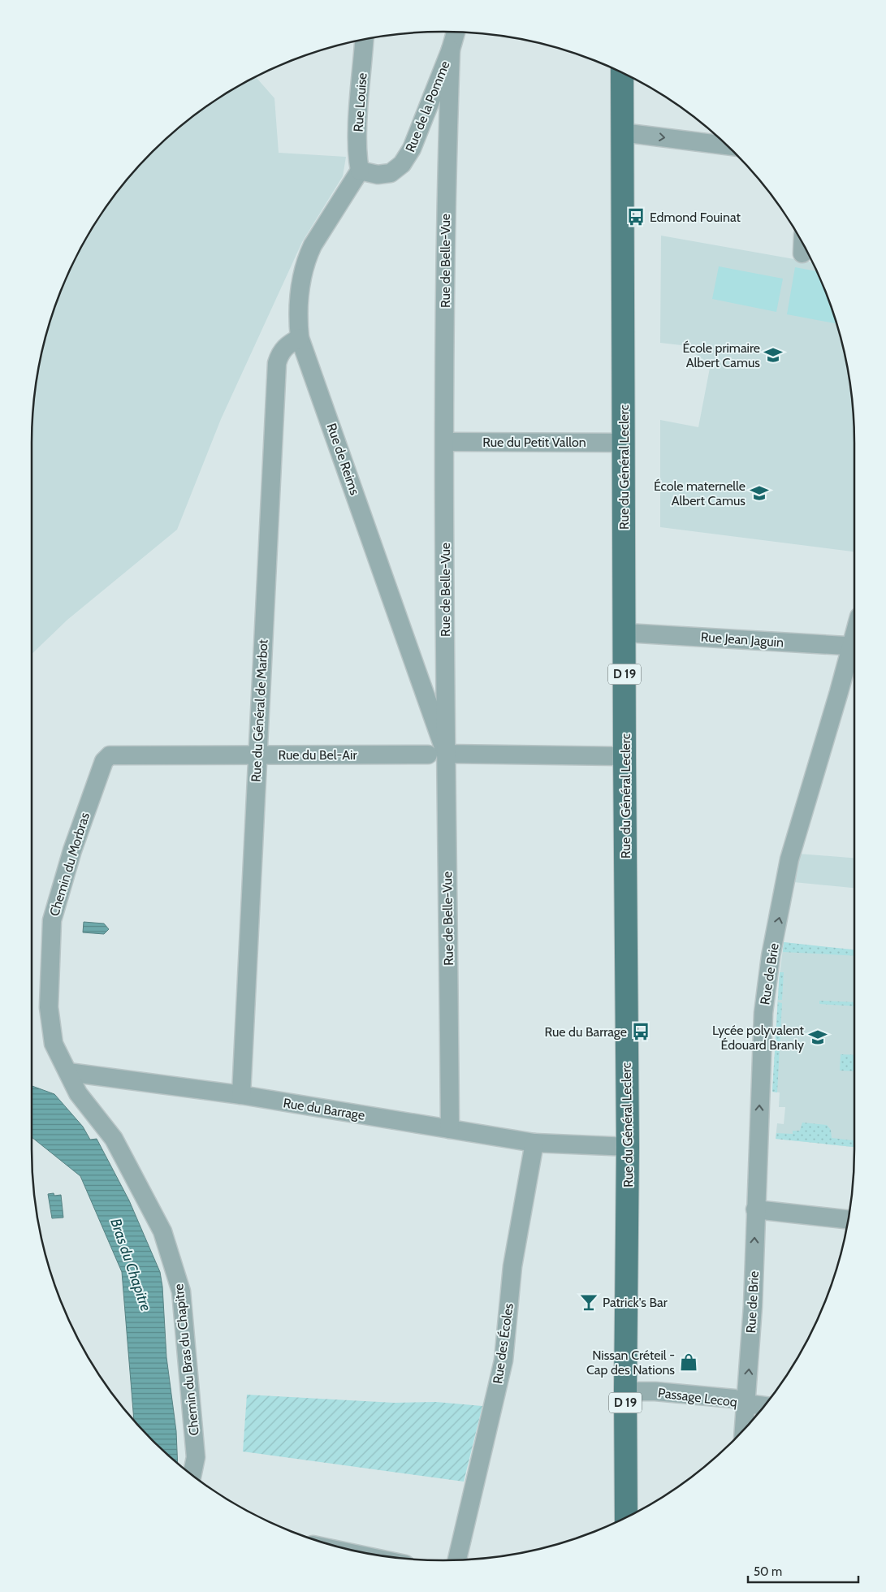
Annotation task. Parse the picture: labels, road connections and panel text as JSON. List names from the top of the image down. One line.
{"streets":{"main road":["Rue du Général Leclerc","D 19"],"street":["Rue Louise","Rue de la Pomme","Rue de Belle-Vue","Rue du Petit Vallon","Rue de Reims","Rue Jean Jaguin","Rue du Général de Marbot","Rue du Bel-Air","Chemin du Morbras","Rue de Brie","Rue du Barrage","Rue des Écoles","Chemin du Bras du Chapitre","Passage Lecoq"]},"crossings":[["Rue Louise","Rue de la Pomme"],["Rue Louise","Rue de Reims"],["Rue de la Pomme","Rue de Belle-Vue"],["Rue de la Pomme","Rue de Reims"],["Rue de Belle-Vue","Rue du Petit Vallon"],["Rue de Belle-Vue","Rue de Reims"],["Rue de Belle-Vue","Rue du Barrage"],["Rue du Petit Vallon","Rue du Général Leclerc"],["Rue de Reims","Rue du Général de Marbot"],["Rue du Général Leclerc","Rue Jean Jaguin"],["Rue du Général Leclerc","Rue du Barrage"],["Rue du Général Leclerc","Passage Lecoq"],["Rue Jean Jaguin","Rue de Brie"],["Rue du Général de Marbot","Rue du Bel-Air"],["Rue du Général de Marbot","Rue du Barrage"],["Rue du Bel-Air","Chemin du Morbras"],["Chemin du Morbras","Rue du Barrage"],["Chemin du Morbras","Chemin du Bras du Chapitre"],["Rue de Brie","Passage Lecoq"],["Rue du Barrage","Rue des Écoles"],["Rue du Barrage","Chemin du Bras du Chapitre"]],"one_way":["Rue de Brie"],"water":["Bras du Chapitre"],"places":{"bus stop":["Edmond Fouinat","Rue du Barrage"],"school or university":["École primaire Albert Camus","École maternelle Albert Camus","Lycée polyvalent Édouard Branly"],"bar":["Patrick's Bar"],"shop":["Nissan Créteil - Cap des Nations"]},"scale_bar":"50 m"}
